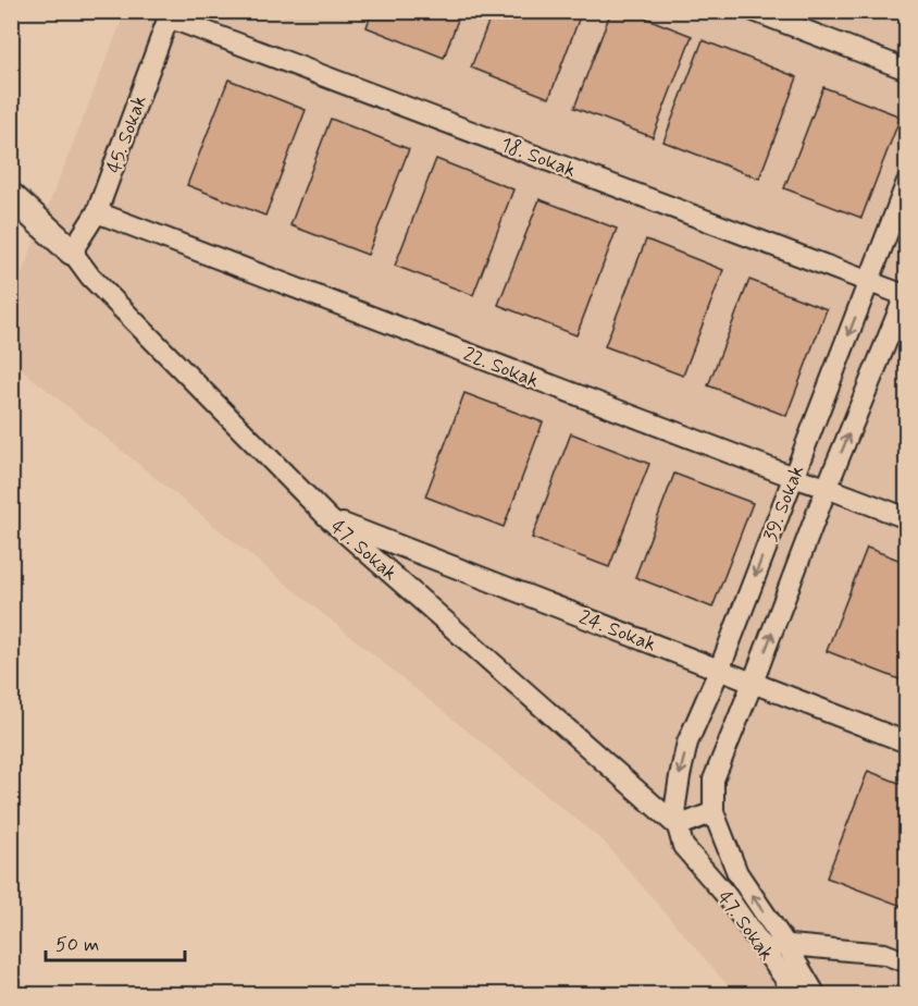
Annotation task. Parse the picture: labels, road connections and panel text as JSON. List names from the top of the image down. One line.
{"streets":{"street":["45. Sokak","18. Sokak","22. Sokak","39. Sokak","47. Sokak","24. Sokak"]},"crossings":[["45. Sokak","18. Sokak"],["45. Sokak","22. Sokak"],["45. Sokak","47. Sokak"],["18. Sokak","39. Sokak"],["22. Sokak","39. Sokak"],["39. Sokak","47. Sokak"],["39. Sokak","24. Sokak"],["47. Sokak","24. Sokak"]],"scale_bar":"50 m"}
